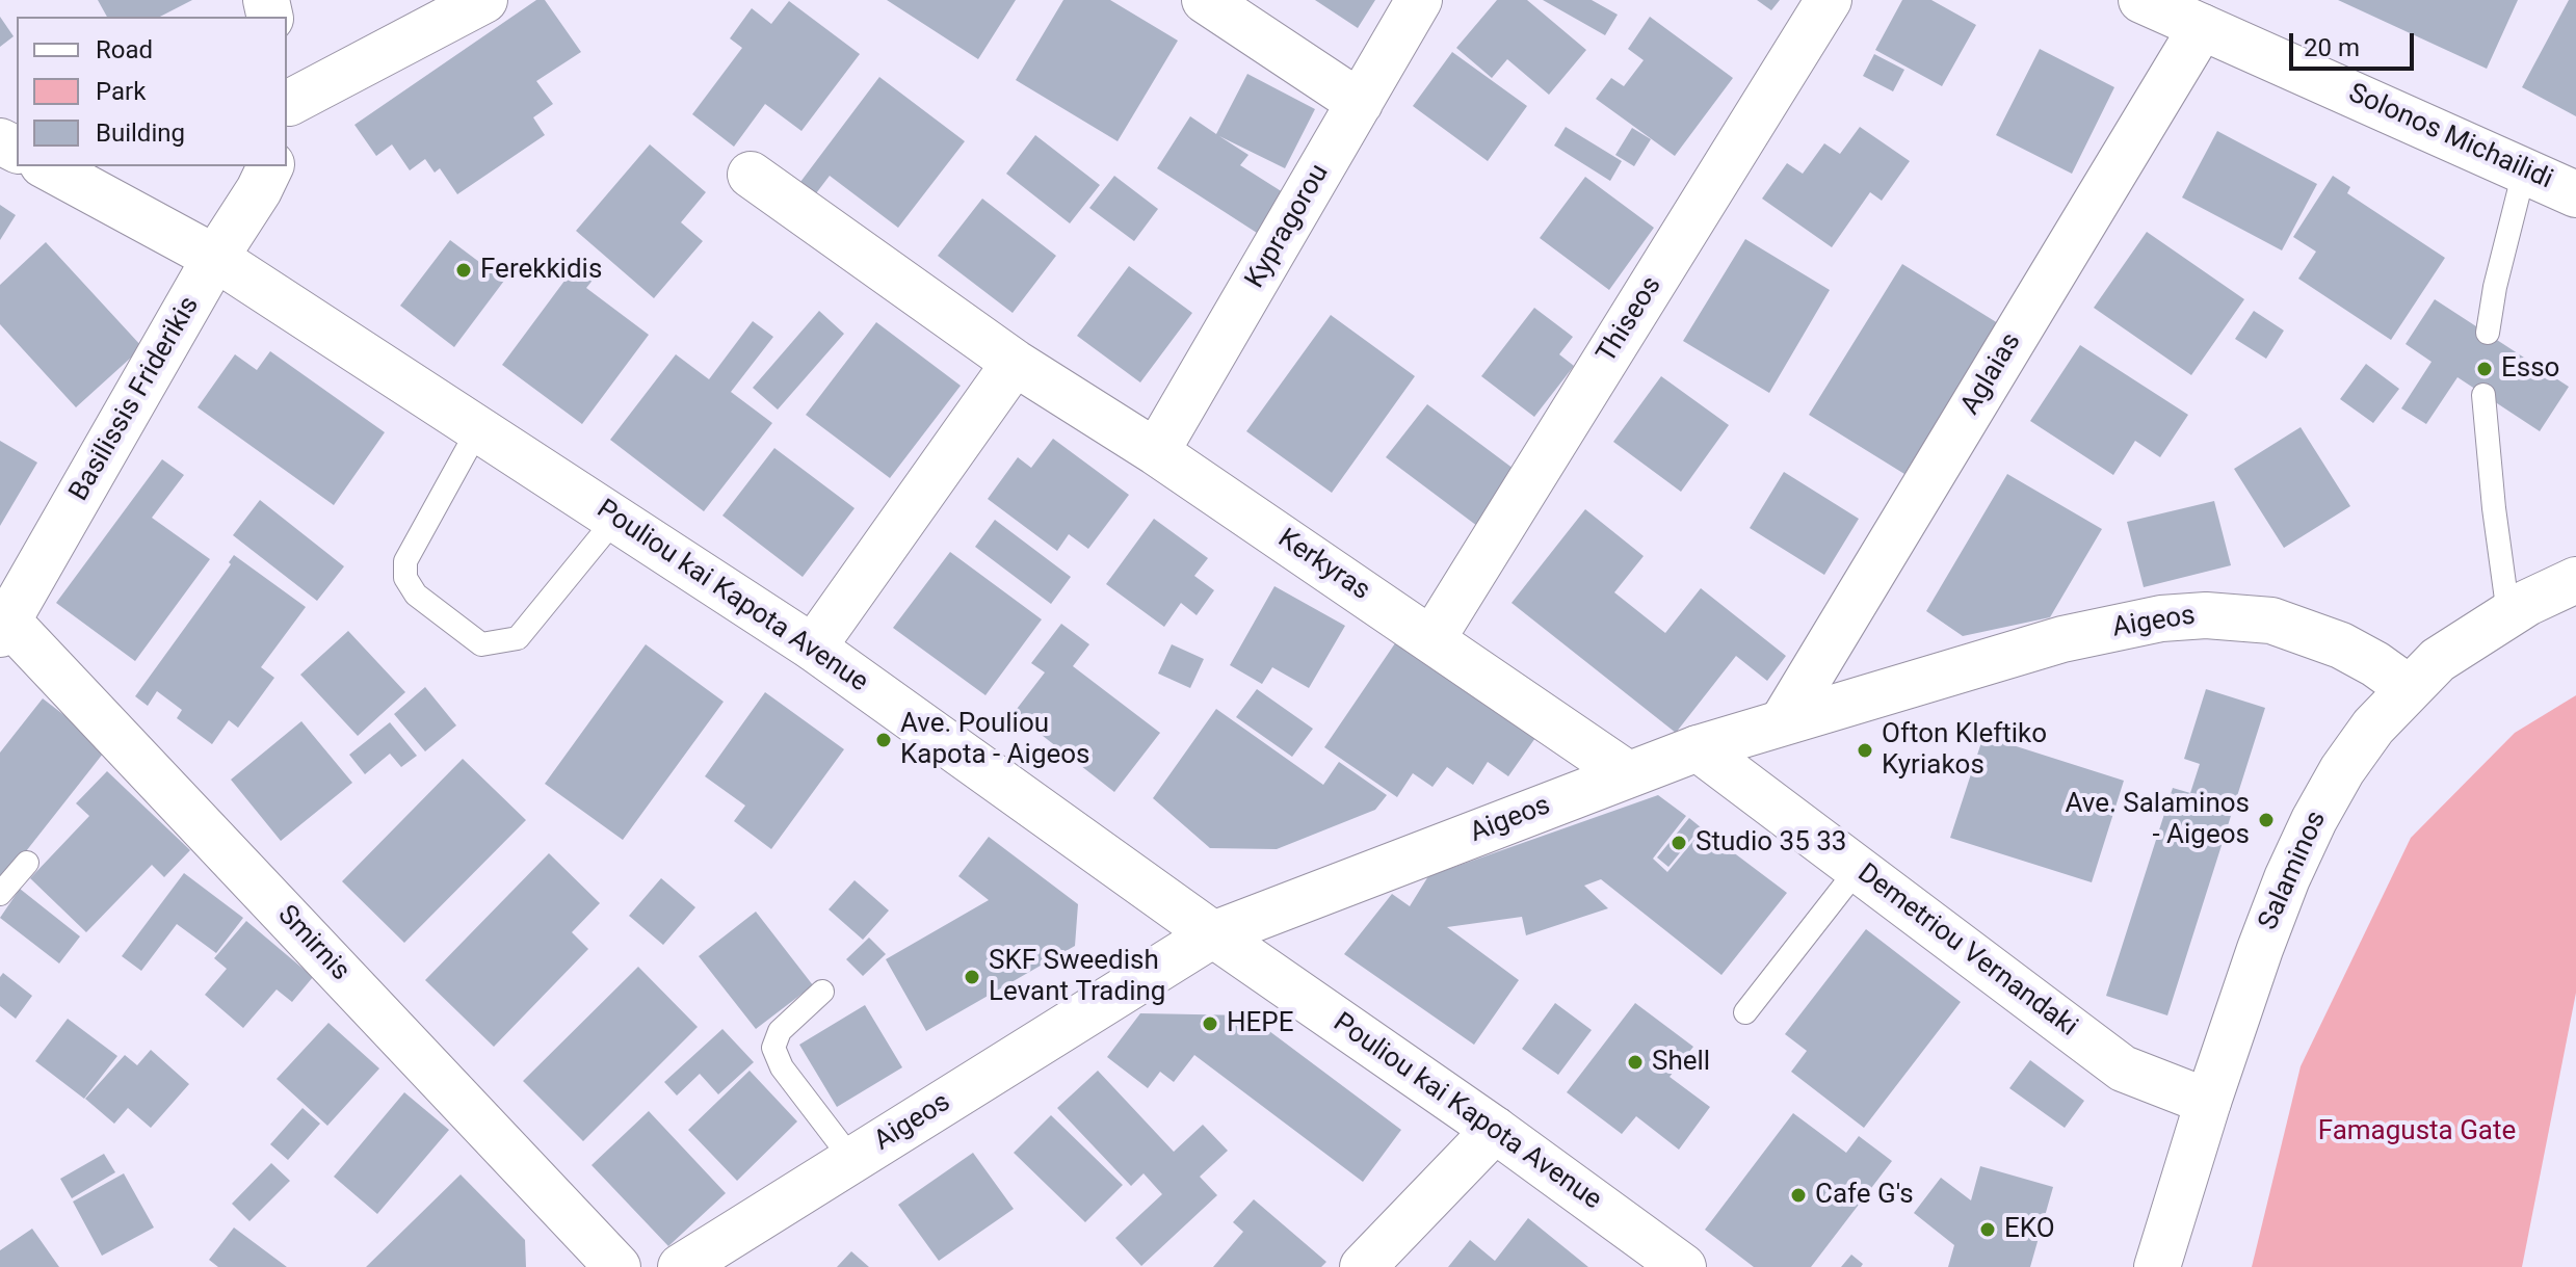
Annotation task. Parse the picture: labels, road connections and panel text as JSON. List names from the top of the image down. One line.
{"streets":{"street":["Solonos Michailidi","Kypragorou","Thiseos","Aglaias","Basilissis Friderikis","Kerkyras","Pouliou kai Kapota Avenue","Aigeos","Salaminos","Smirnis","Demetriou Vernandaki"]},"crossings":[["Solonos Michailidi","Aglaias"],["Kypragorou","Kerkyras"],["Thiseos","Kerkyras"],["Aglaias","Aigeos"],["Basilissis Friderikis","Pouliou kai Kapota Avenue"],["Basilissis Friderikis","Smirnis"],["Kerkyras","Aigeos"],["Pouliou kai Kapota Avenue","Aigeos"],["Aigeos","Salaminos"],["Aigeos","Demetriou Vernandaki"],["Salaminos","Demetriou Vernandaki"]],"parks":["Famagusta Gate"],"places":["Ferekkidis","Esso","Ave. Pouliou Kapota - Aigeos","Ofton Kleftiko Kyriakos","Ave. Salaminos - Aigeos","Studio 35 33","SKF Sweedish Levant Trading","HEPE","Shell","Cafe G's","EKO"],"legend":["Road","Park","Building"],"scale_bar":"20 m"}
